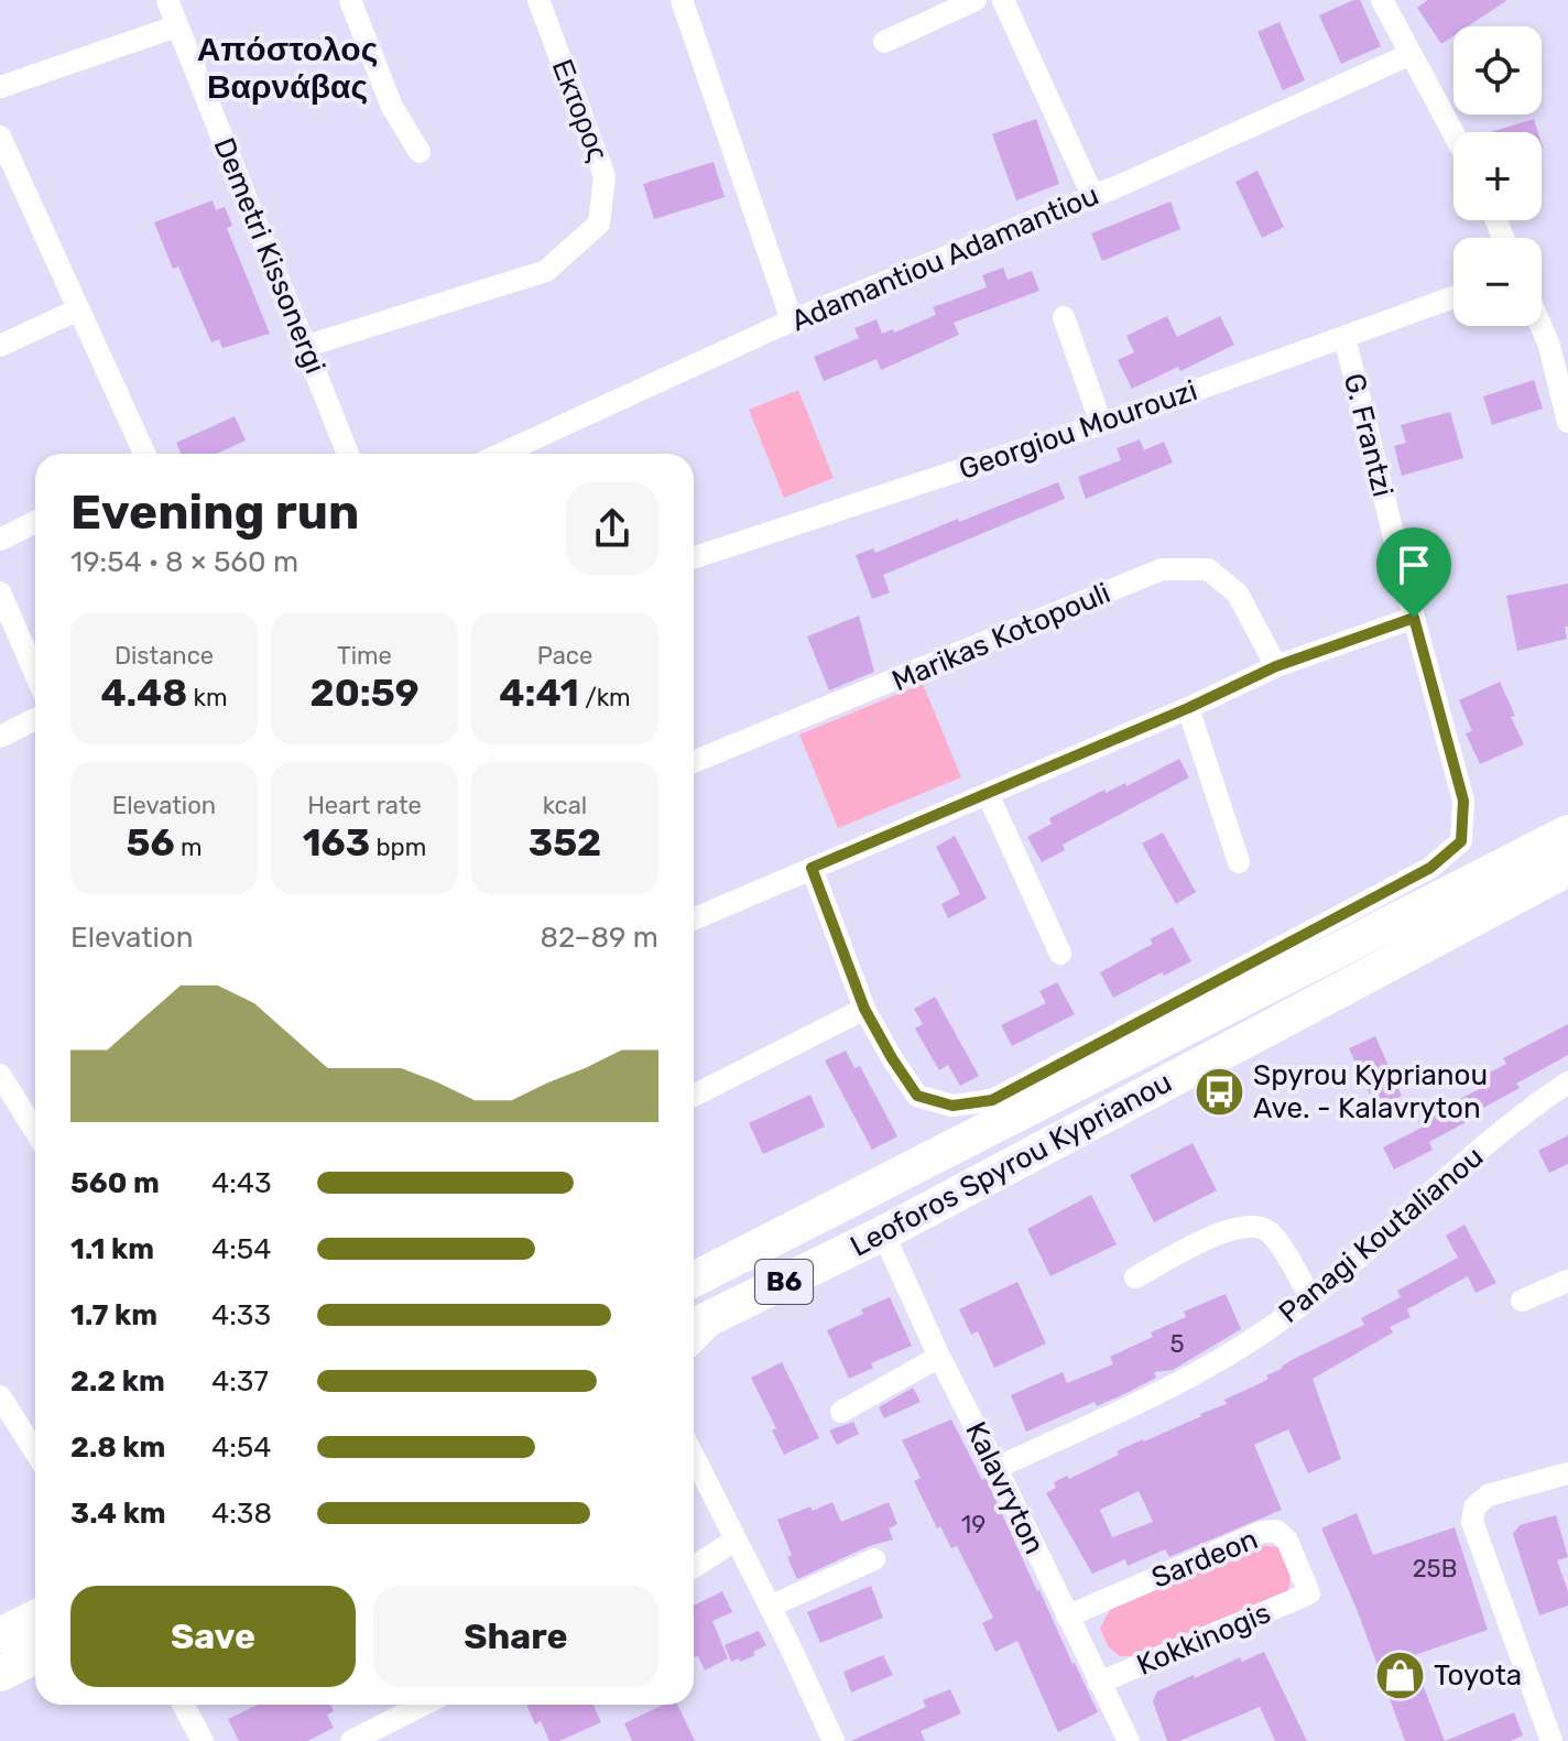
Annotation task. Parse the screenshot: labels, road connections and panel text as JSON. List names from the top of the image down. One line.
{"streets":{"main road":["Leoforos Spyrou Kyprianou","B6"],"street":["Εκτορος","Demetri Kissonergi","Adamantiou Adamantiou","Georgiou Mourouzi","G. Frantzi","Marikas Kotopouli","Panagi Koutalianou","Kalavryton","Sardeon","Kokkinogis"]},"crossings":[["Εκτορος","Demetri Kissonergi"],["Georgiou Mourouzi","G. Frantzi"],["Leoforos Spyrou Kyprianou","Kalavryton"],["Panagi Koutalianou","Kalavryton"],["Kalavryton","Sardeon"],["Kalavryton","Kokkinogis"],["Sardeon","Kokkinogis"]],"districts":["Απόστολος Βαρνάβας"],"places":{"bus stop":["Spyrou Kyprianou Ave. - Kalavryton"],"shop":["Toyota"]},"house_numbers":["5","19","25B"],"page":{"map_buttons":["+","−"],"heading":["Evening run","19:54 · 8 × 560 m"],"stats":[["Distance","4.48 km"],["Time","20:59"],["Pace","4:41 /km"],["Elevation","56 m"],["Heart rate","163 bpm"],["kcal","352"]],"chart":["Elevation","82–89 m"],"list":[{"name":"560 m","note":"4:43"},{"name":"1.1 km","note":"4:54"},{"name":"1.7 km","note":"4:33"},{"name":"2.2 km","note":"4:37"},{"name":"2.8 km","note":"4:54"},{"name":"3.4 km","note":"4:38"}],"buttons":["Save","Share"]}}
